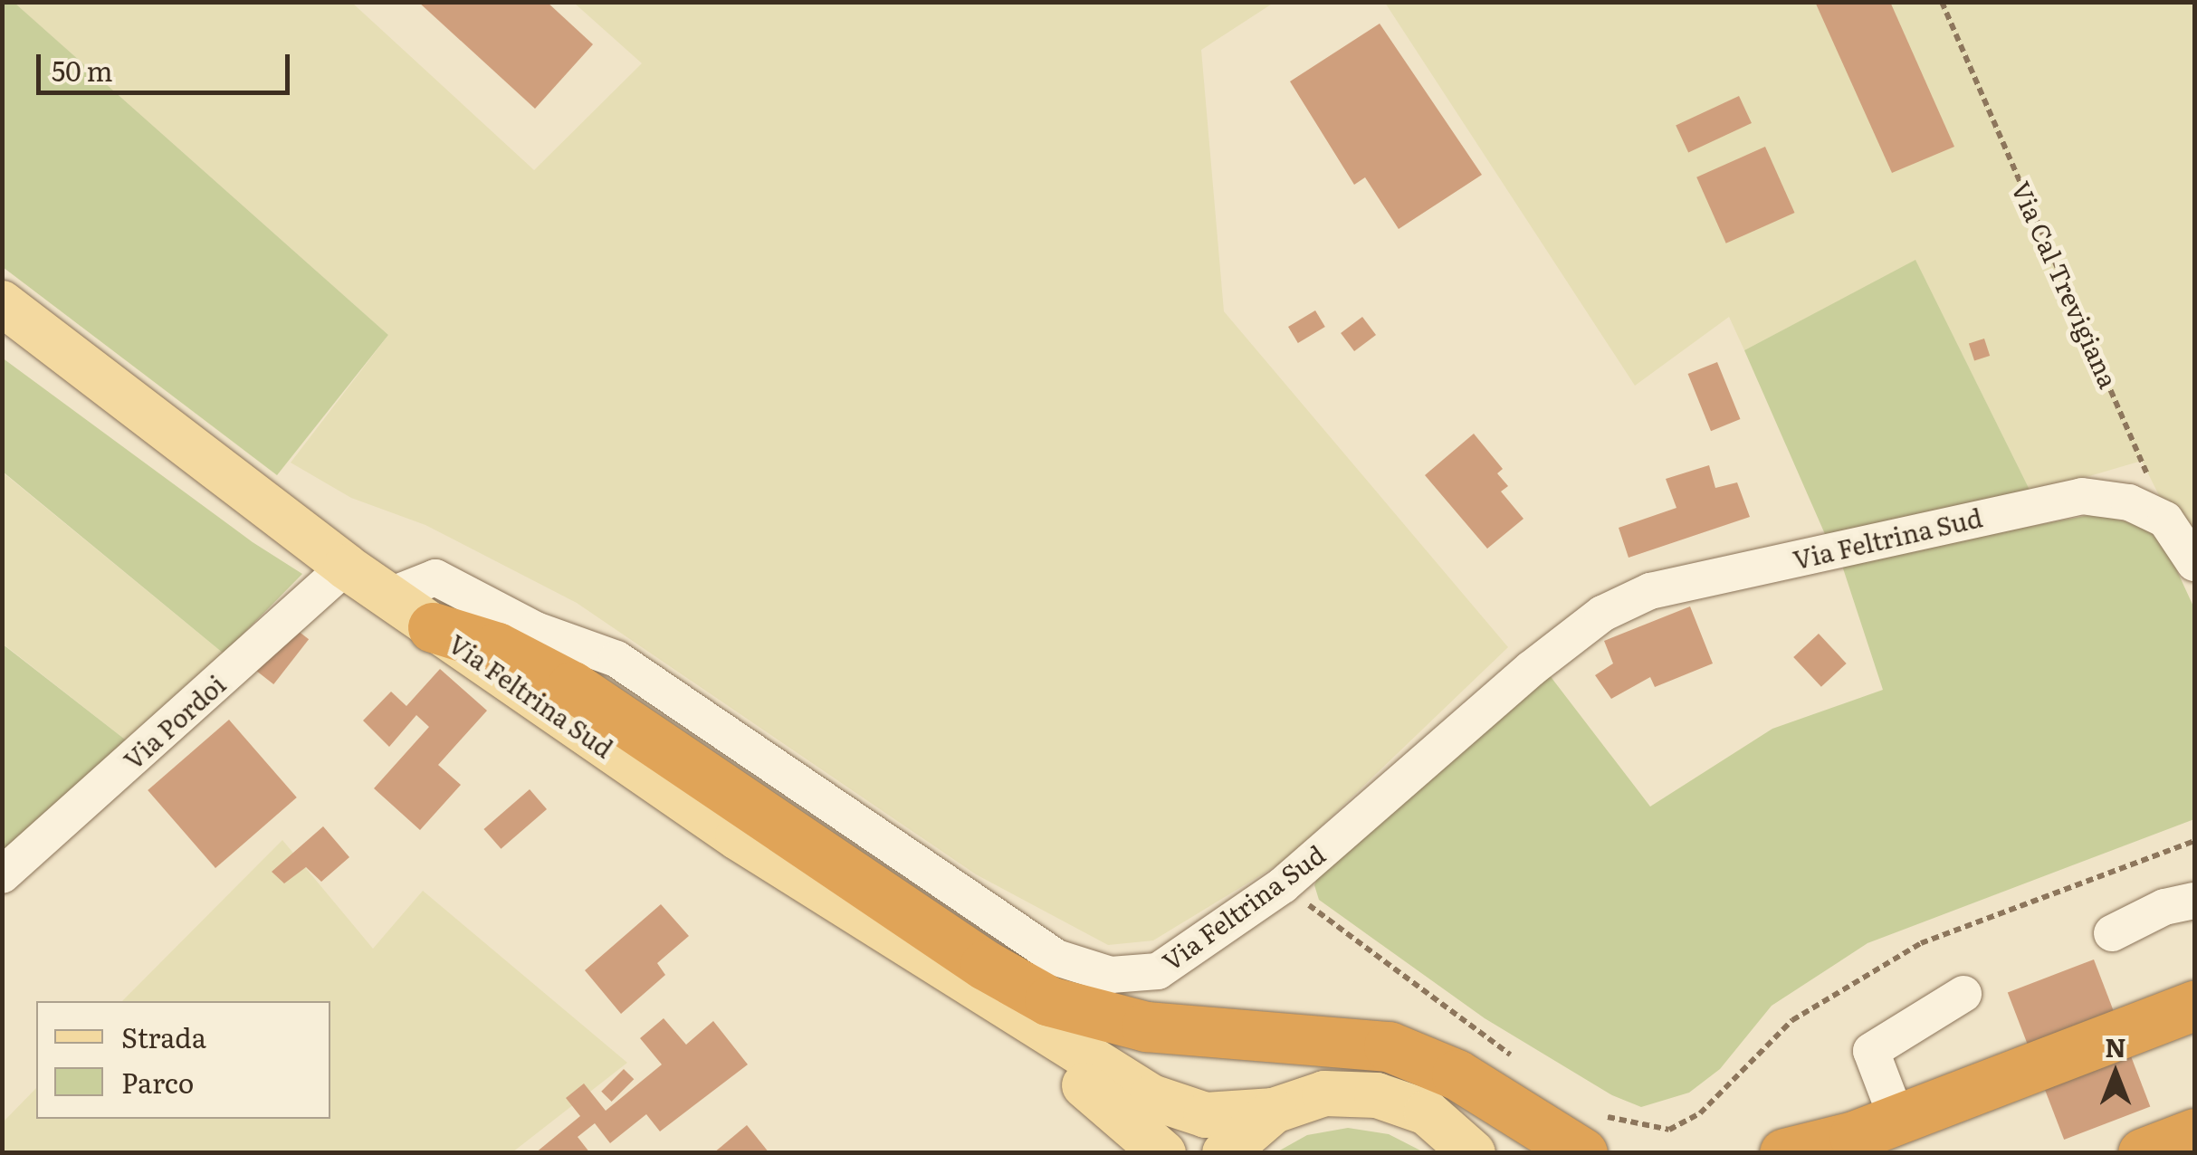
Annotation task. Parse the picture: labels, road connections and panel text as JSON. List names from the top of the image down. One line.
{"streets":{"main road":["Via Feltrina Sud"],"street":["Via Pordoi"],"path":["Via Cal Trevigiana"]},"crossings":[["Via Cal Trevigiana","Via Feltrina Sud"],["Via Feltrina Sud","Via Pordoi"]],"legend":["Strada","Parco"],"scale_bar":"50 m","north":"top"}
